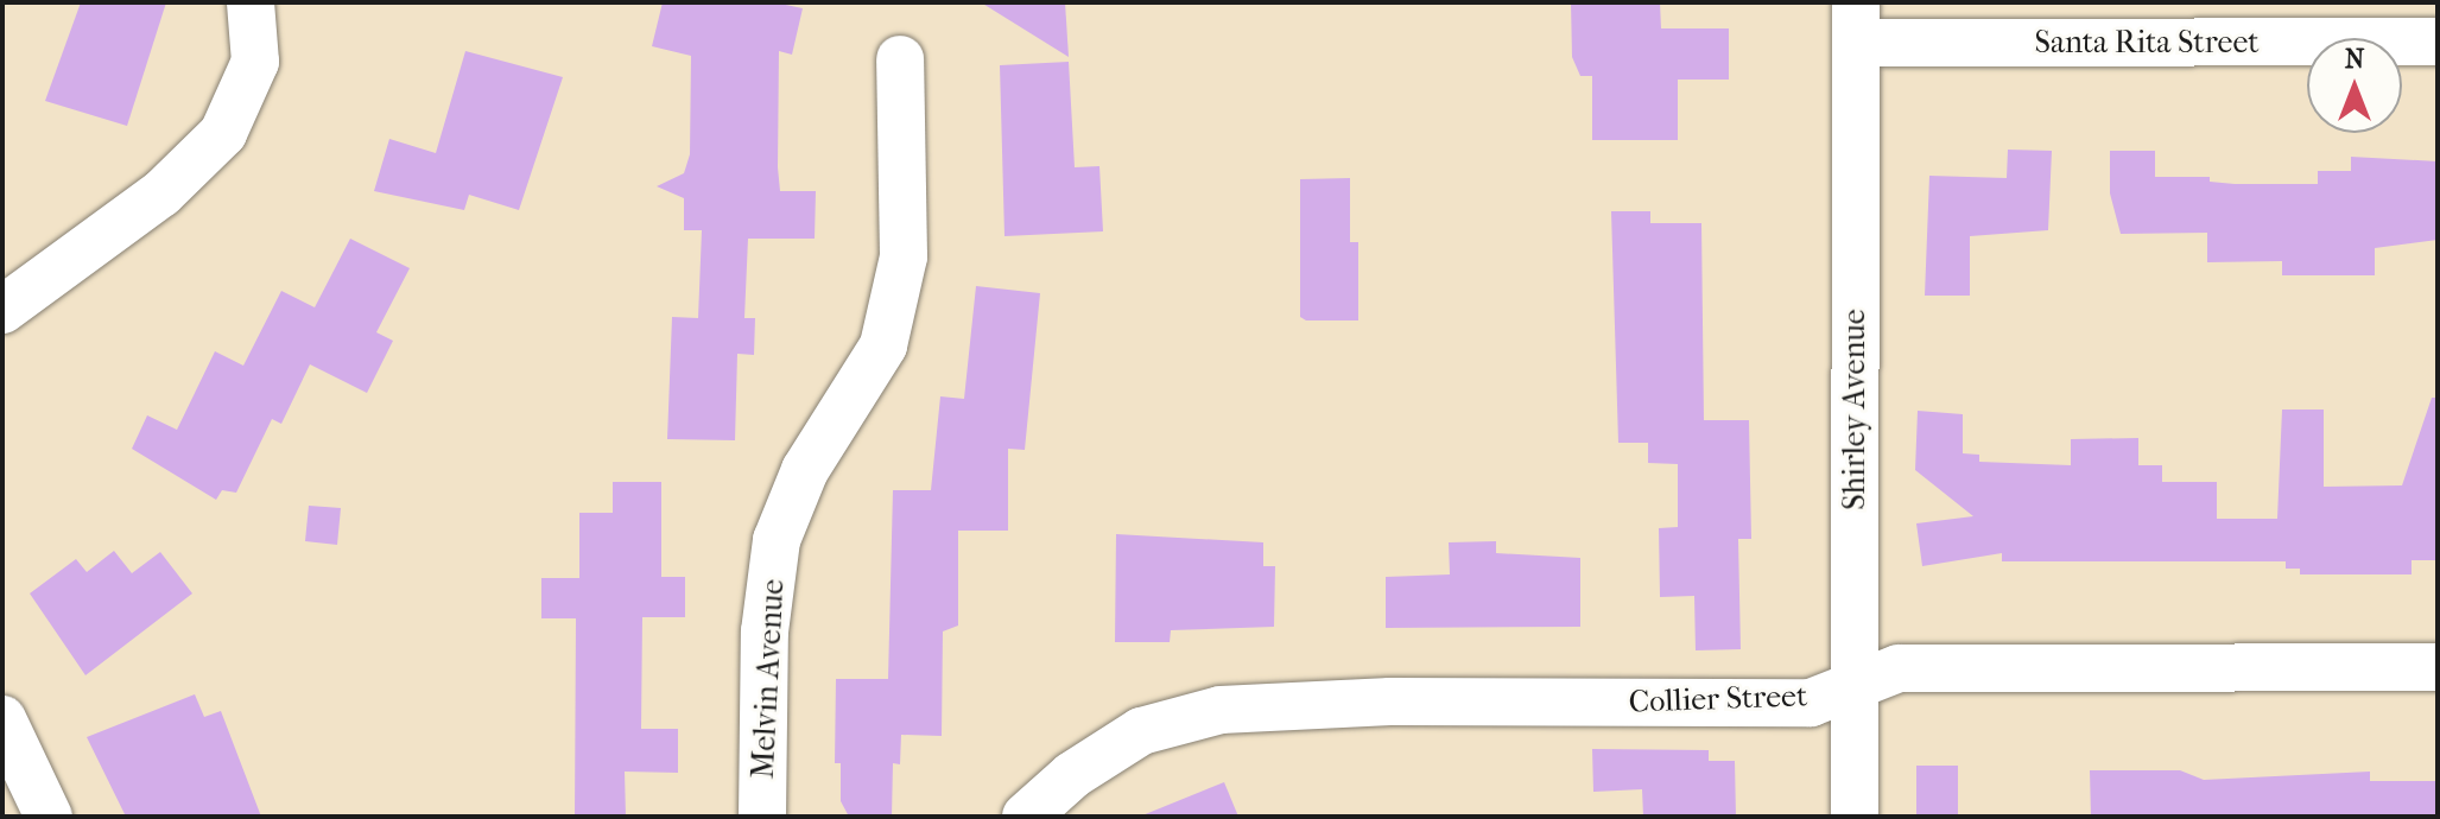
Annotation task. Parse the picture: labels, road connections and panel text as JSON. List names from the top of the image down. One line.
{"streets":{"street":["Santa Rita Street","Shirley Avenue","Melvin Avenue","Collier Street"]},"crossings":[["Santa Rita Street","Shirley Avenue"],["Shirley Avenue","Collier Street"]],"north":"top"}
